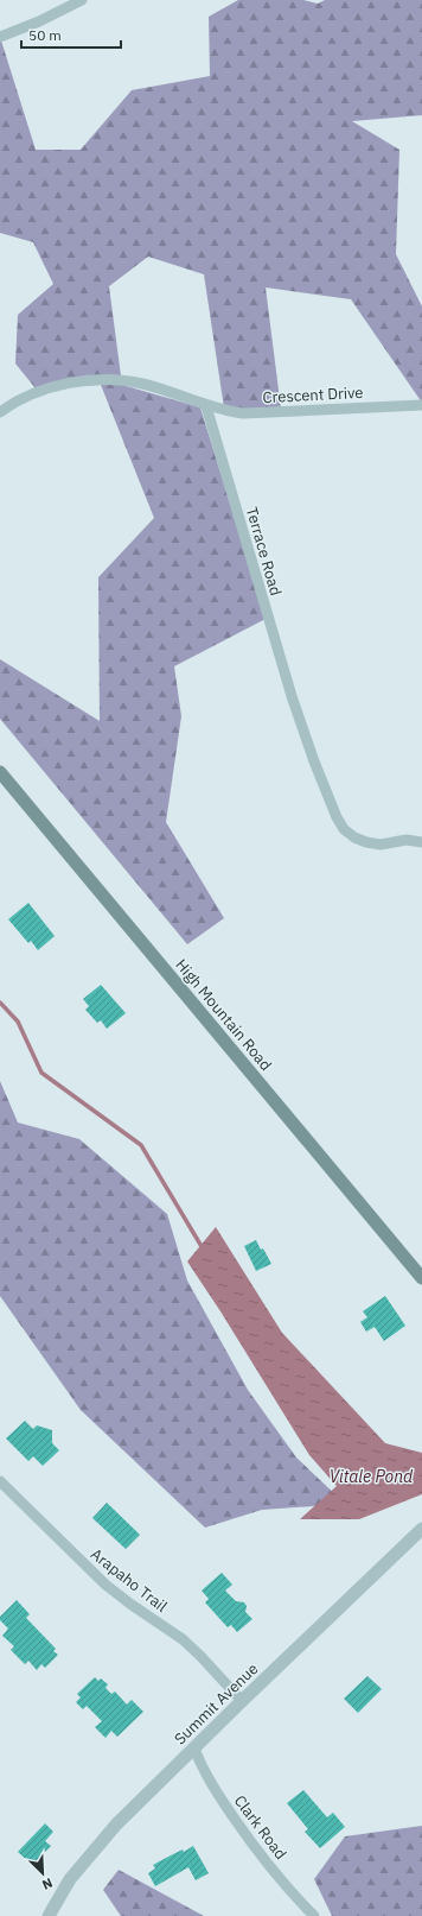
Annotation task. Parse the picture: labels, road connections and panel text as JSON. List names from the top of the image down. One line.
{"streets":{"main road":["High Mountain Road"],"street":["Crescent Drive","Terrace Road","Arapaho Trail","Summit Avenue","Clark Road"]},"crossings":[["Crescent Drive","Terrace Road"],["Arapaho Trail","Summit Avenue"],["Summit Avenue","Clark Road"]],"water":["Vitale Pond"],"scale_bar":"50 m","north":"bottom right"}
